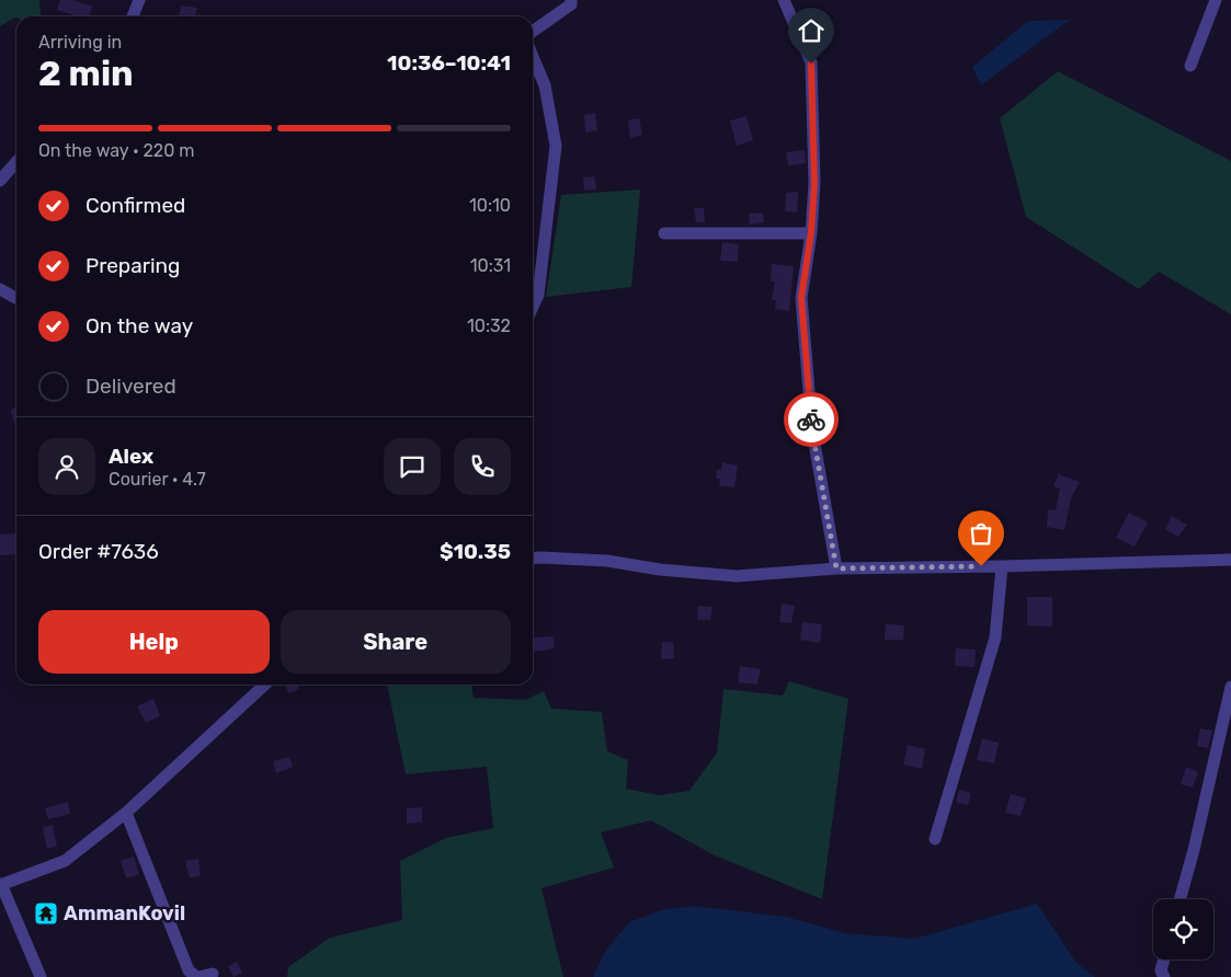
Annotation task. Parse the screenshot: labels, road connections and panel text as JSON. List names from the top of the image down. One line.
{"places":{"temple":["AmmanKovil"]},"page":{"heading":["2 min","Arriving in","10:36–10:41"],"panel":["Alex","Courier · 4.7","Order #7636","$10.35"],"bar":"On the way · 220 m","list":[["Confirmed","10:10"],["Preparing","10:31"],["On the way","10:32"],"Delivered"],"buttons":["Help","Share"]}}
